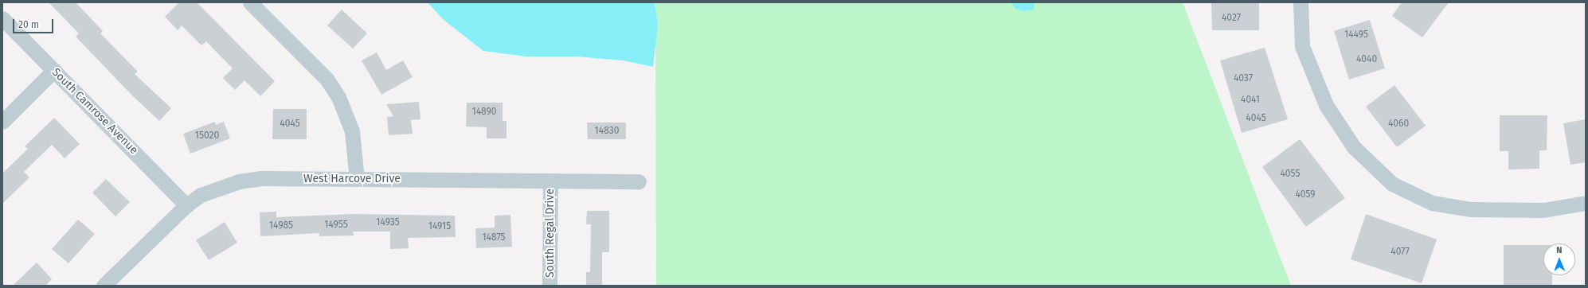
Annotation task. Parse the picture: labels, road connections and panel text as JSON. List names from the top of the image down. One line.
{"streets":{"street":["South Camrose Avenue","West Harcove Drive","South Regal Drive"]},"crossings":[["South Camrose Avenue","West Harcove Drive"],["West Harcove Drive","South Regal Drive"]],"house_numbers":["4027","14495","4040","4037","4041","14890","4045","4045","4060","14830","15020","4055","4059","14935","14955","14985","14915","14875","4077"],"scale_bar":"20 m","north":"top"}
